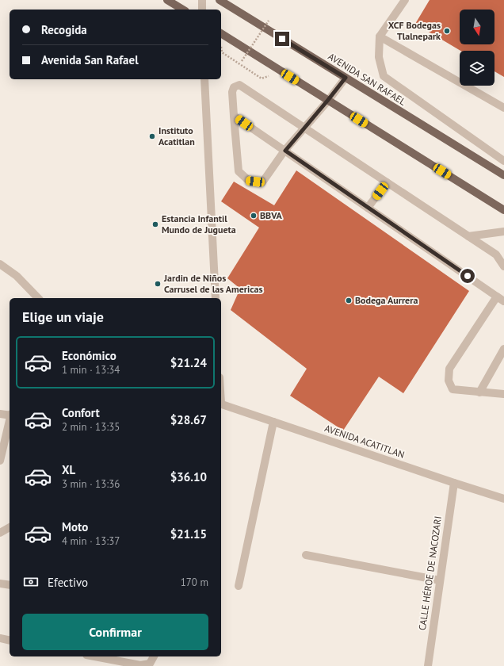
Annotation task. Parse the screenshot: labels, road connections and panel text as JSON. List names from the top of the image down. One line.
{"streets":{"main road":["AVENIDA SAN RAFAEL"],"street":["AVENIDA ACATITLAN","CALLE HÉROE DE NACOZARI"]},"crossings":[["AVENIDA ACATITLAN","CALLE HÉROE DE NACOZARI"]],"places":["XCF Bodegas Tlalnepark","Instituto Acatitlan","BBVA","Estancia Infantil Mundo de Jugueta","Jardin de Niños Carrusel de las Americas","Bodega Aurrera"],"north":"bottom","page":{"banner":["Recogida","Avenida San Rafael"],"heading":"Elige un viaje","list":[{"name":"Económico","note":"1 min · 13:34","value":"$21.24"},{"name":"Confort","note":"2 min · 13:35","value":"$28.67"},{"name":"XL","note":"3 min · 13:36","value":"$36.10"},{"name":"Moto","note":"4 min · 13:37","value":"$21.15"}],"pay":["Efectivo","170 m"],"buttons":"Confirmar"}}
